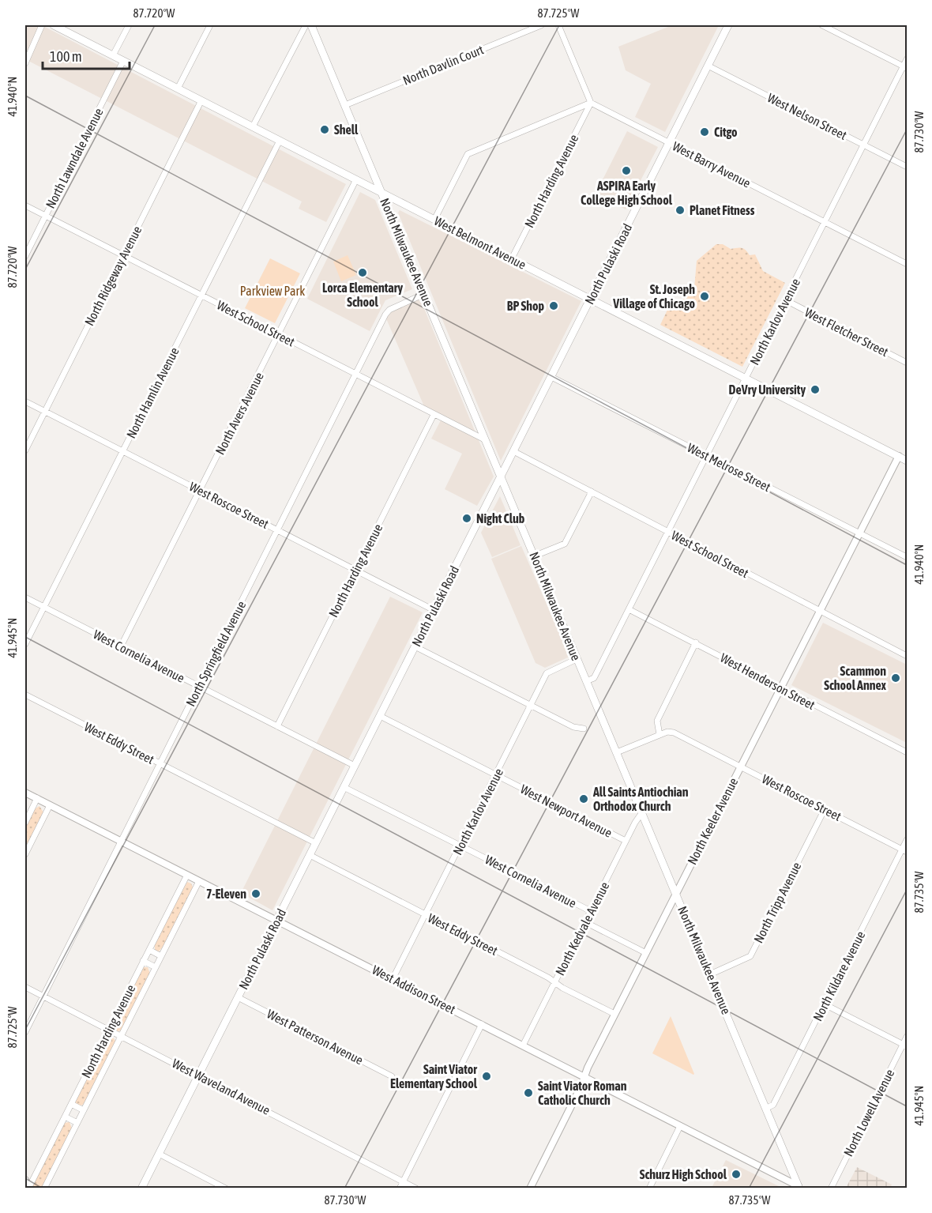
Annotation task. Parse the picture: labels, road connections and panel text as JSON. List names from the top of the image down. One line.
{"streets":{"main road":["West Belmont Avenue","North Milwaukee Avenue","North Pulaski Road"],"street":["North Davlin Court","West Nelson Street","North Lawndale Avenue","West Barry Avenue","North Harding Avenue","North Ridgeway Avenue","North Karlov Avenue","West School Street","West Fletcher Street","North Hamlin Avenue","North Avers Avenue","West Melrose Street","West Roscoe Street","North Springfield Avenue","West Cornelia Avenue","West Henderson Street","West Eddy Street","West Newport Avenue","North Keeler Avenue","North Tripp Avenue","North Kedvale Avenue","North Kildare Avenue","West Addison Street","West Patterson Avenue","West Waveland Avenue","North Lowell Avenue"]},"crossings":[["North Davlin Court","North Milwaukee Avenue"],["West Nelson Street","North Pulaski Road"],["West Nelson Street","North Karlov Avenue"],["North Lawndale Avenue","West Belmont Avenue"],["North Lawndale Avenue","West School Street"],["West Barry Avenue","North Harding Avenue"],["West Barry Avenue","North Pulaski Road"],["West Barry Avenue","North Karlov Avenue"],["North Harding Avenue","West Belmont Avenue"],["North Harding Avenue","West School Street"],["North Harding Avenue","West Roscoe Street"],["North Harding Avenue","West Cornelia Avenue"],["North Harding Avenue","West Addison Street"],["North Harding Avenue","West Waveland Avenue"],["West Belmont Avenue","North Milwaukee Avenue"],["West Belmont Avenue","North Pulaski Road"],["West Belmont Avenue","North Ridgeway Avenue"],["West Belmont Avenue","North Karlov Avenue"],["West Belmont Avenue","North Hamlin Avenue"],["West Belmont Avenue","North Avers Avenue"],["West Belmont Avenue","North Keeler Avenue"],["North Milwaukee Avenue","North Pulaski Road"],["North Milwaukee Avenue","North Karlov Avenue"],["North Milwaukee Avenue","West School Street"],["North Milwaukee Avenue","West Roscoe Street"],["North Milwaukee Avenue","North Springfield Avenue"],["North Milwaukee Avenue","North Keeler Avenue"],["North Milwaukee Avenue","North Tripp Avenue"],["North Milwaukee Avenue","North Kedvale Avenue"],["North Milwaukee Avenue","North Kildare Avenue"],["North Milwaukee Avenue","West Addison Street"],["North Pulaski Road","West School Street"],["North Pulaski Road","West Melrose Street"],["North Pulaski Road","West Roscoe Street"],["North Pulaski Road","West Cornelia Avenue"],["North Pulaski Road","West Eddy Street"],["North Pulaski Road","West Newport Avenue"],["North Pulaski Road","West Addison Street"],["North Pulaski Road","West Patterson Avenue"],["North Pulaski Road","West Waveland Avenue"],["North Ridgeway Avenue","West School Street"],["North Ridgeway Avenue","West Roscoe Street"],["North Karlov Avenue","West School Street"],["North Karlov Avenue","West Fletcher Street"],["North Karlov Avenue","West Melrose Street"],["North Karlov Avenue","West Cornelia Avenue"],["North Karlov Avenue","West Henderson Street"],["North Karlov Avenue","West Eddy Street"],["North Karlov Avenue","West Newport Avenue"],["North Karlov Avenue","West Addison Street"],["West School Street","North Hamlin Avenue"],["West School Street","North Avers Avenue"],["West School Street","North Springfield Avenue"],["West School Street","North Keeler Avenue"],["North Hamlin Avenue","West Roscoe Street"],["North Hamlin Avenue","West Cornelia Avenue"],["North Avers Avenue","West Roscoe Street"],["North Avers Avenue","West Cornelia Avenue"],["West Melrose Street","North Keeler Avenue"],["West Roscoe Street","North Springfield Avenue"],["West Roscoe Street","North Keeler Avenue"],["West Roscoe Street","North Tripp Avenue"],["West Roscoe Street","North Kildare Avenue"],["North Springfield Avenue","West Cornelia Avenue"],["North Springfield Avenue","West Eddy Street"],["North Springfield Avenue","West Addison Street"],["North Springfield Avenue","West Waveland Avenue"],["West Cornelia Avenue","North Keeler Avenue"],["West Cornelia Avenue","North Kedvale Avenue"],["West Henderson Street","North Keeler Avenue"],["West Eddy Street","North Keeler Avenue"],["West Eddy Street","North Kedvale Avenue"],["West Newport Avenue","North Kedvale Avenue"],["North Keeler Avenue","West Addison Street"],["North Kedvale Avenue","West Addison Street"]],"parks":["Parkview Park"],"places":["Shell","Citgo","ASPIRA Early College High School","Planet Fitness","Lorca Elementary School","St. Joseph Village of Chicago","BP Shop","DeVry University","Night Club","Scammon School Annex","All Saints Antiochian Orthodox Church","7-Eleven","Saint Viator Elementary School","Saint Viator Roman Catholic Church","Schurz High School"],"scale_bar":"100 m","coordinates":["87.720°W","87.725°W","41.940°N","87.730°W","41.945°N","87.735°W"]}
